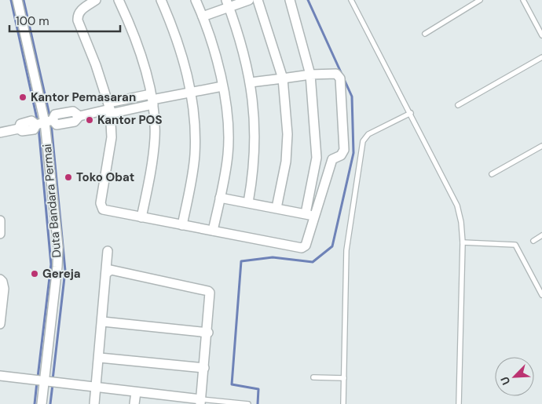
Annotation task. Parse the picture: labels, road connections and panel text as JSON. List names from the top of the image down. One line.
{"streets":{"street":["Duta Bandara Permai"]},"places":["Kantor Pemasaran","Kantor POS","Toko Obat","Gereja"],"scale_bar":"100 m","north":"bottom left"}
